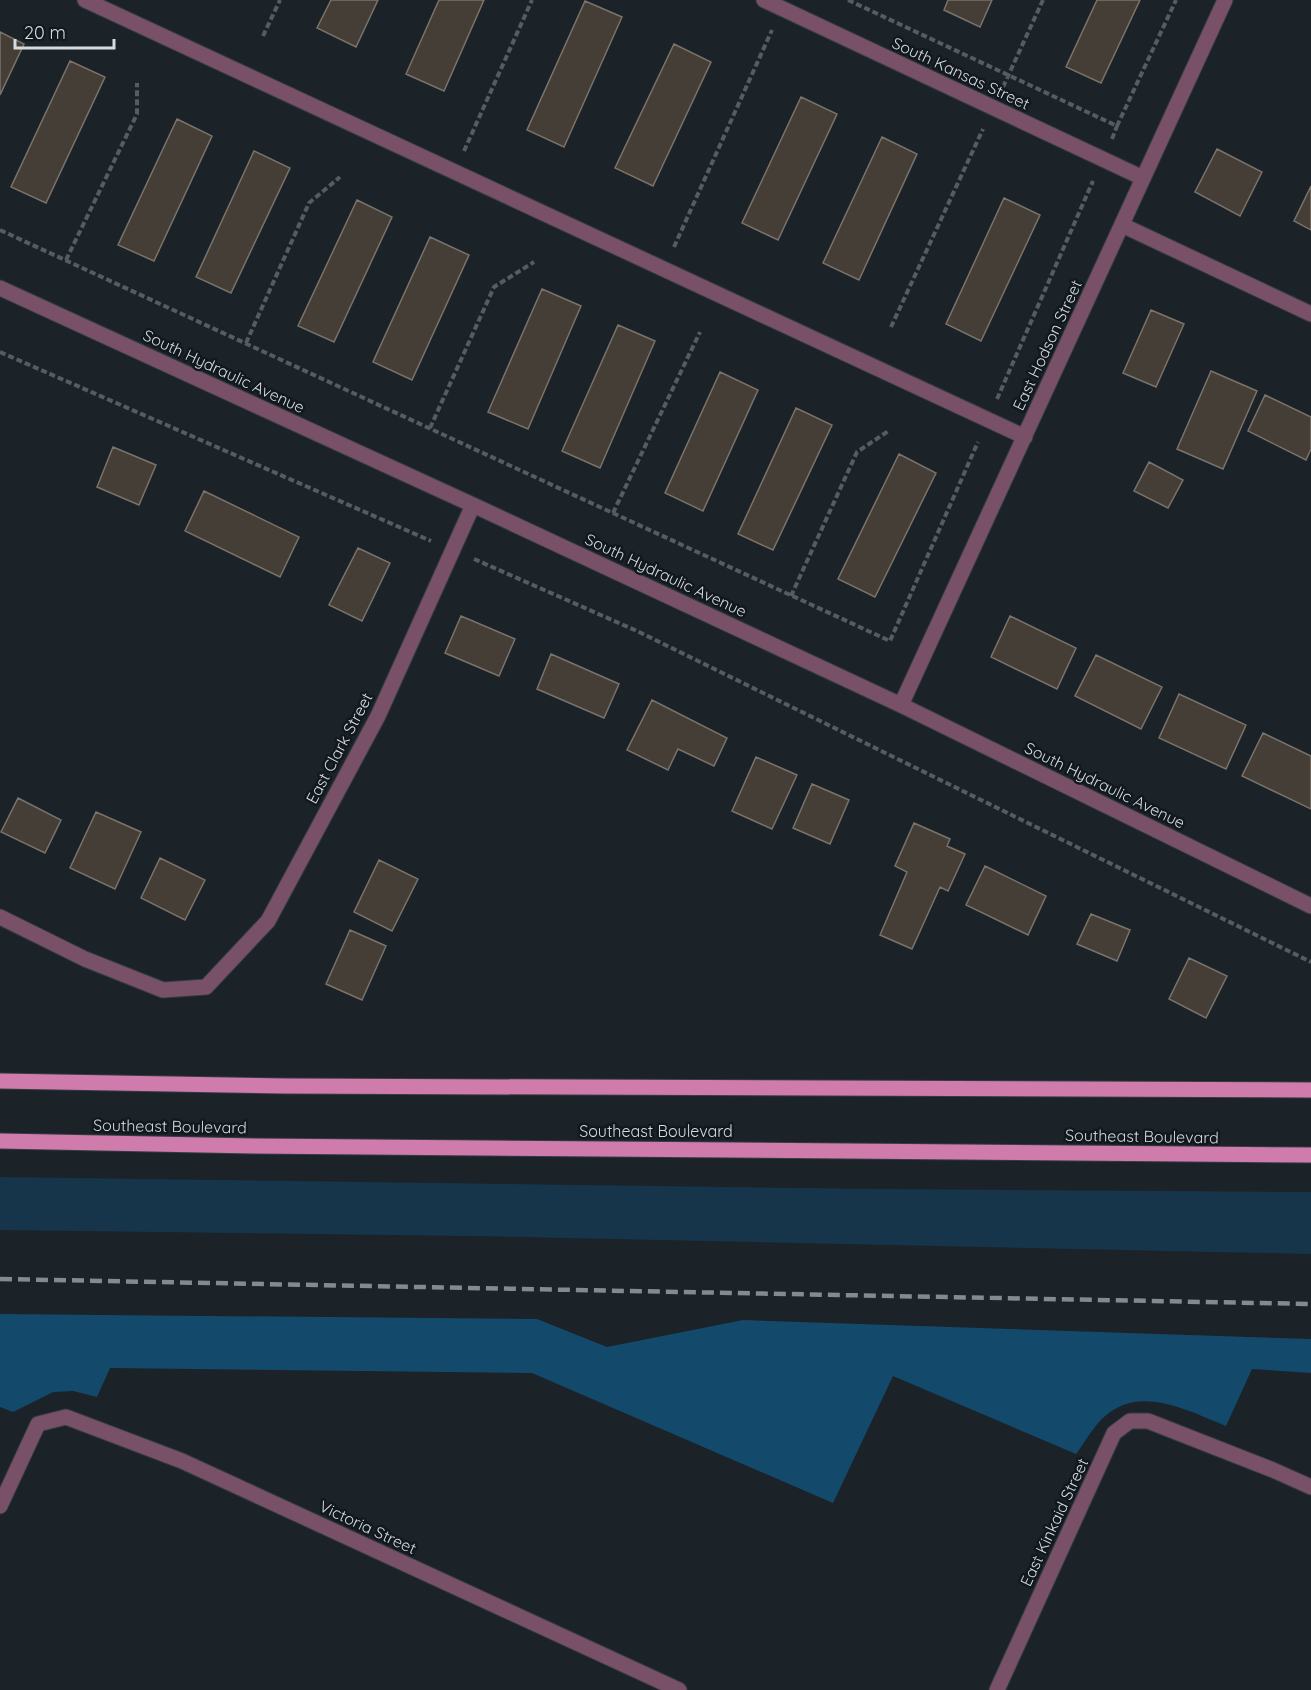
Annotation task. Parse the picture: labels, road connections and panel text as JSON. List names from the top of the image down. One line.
{"streets":{"main road":["Southeast Boulevard"],"street":["South Kansas Street","East Hodson Street","South Hydraulic Avenue","East Clark Street","East Kinkaid Street","Victoria Street"]},"crossings":[["South Kansas Street","East Hodson Street"],["East Hodson Street","South Hydraulic Avenue"],["South Hydraulic Avenue","East Clark Street"]],"scale_bar":"20 m"}
